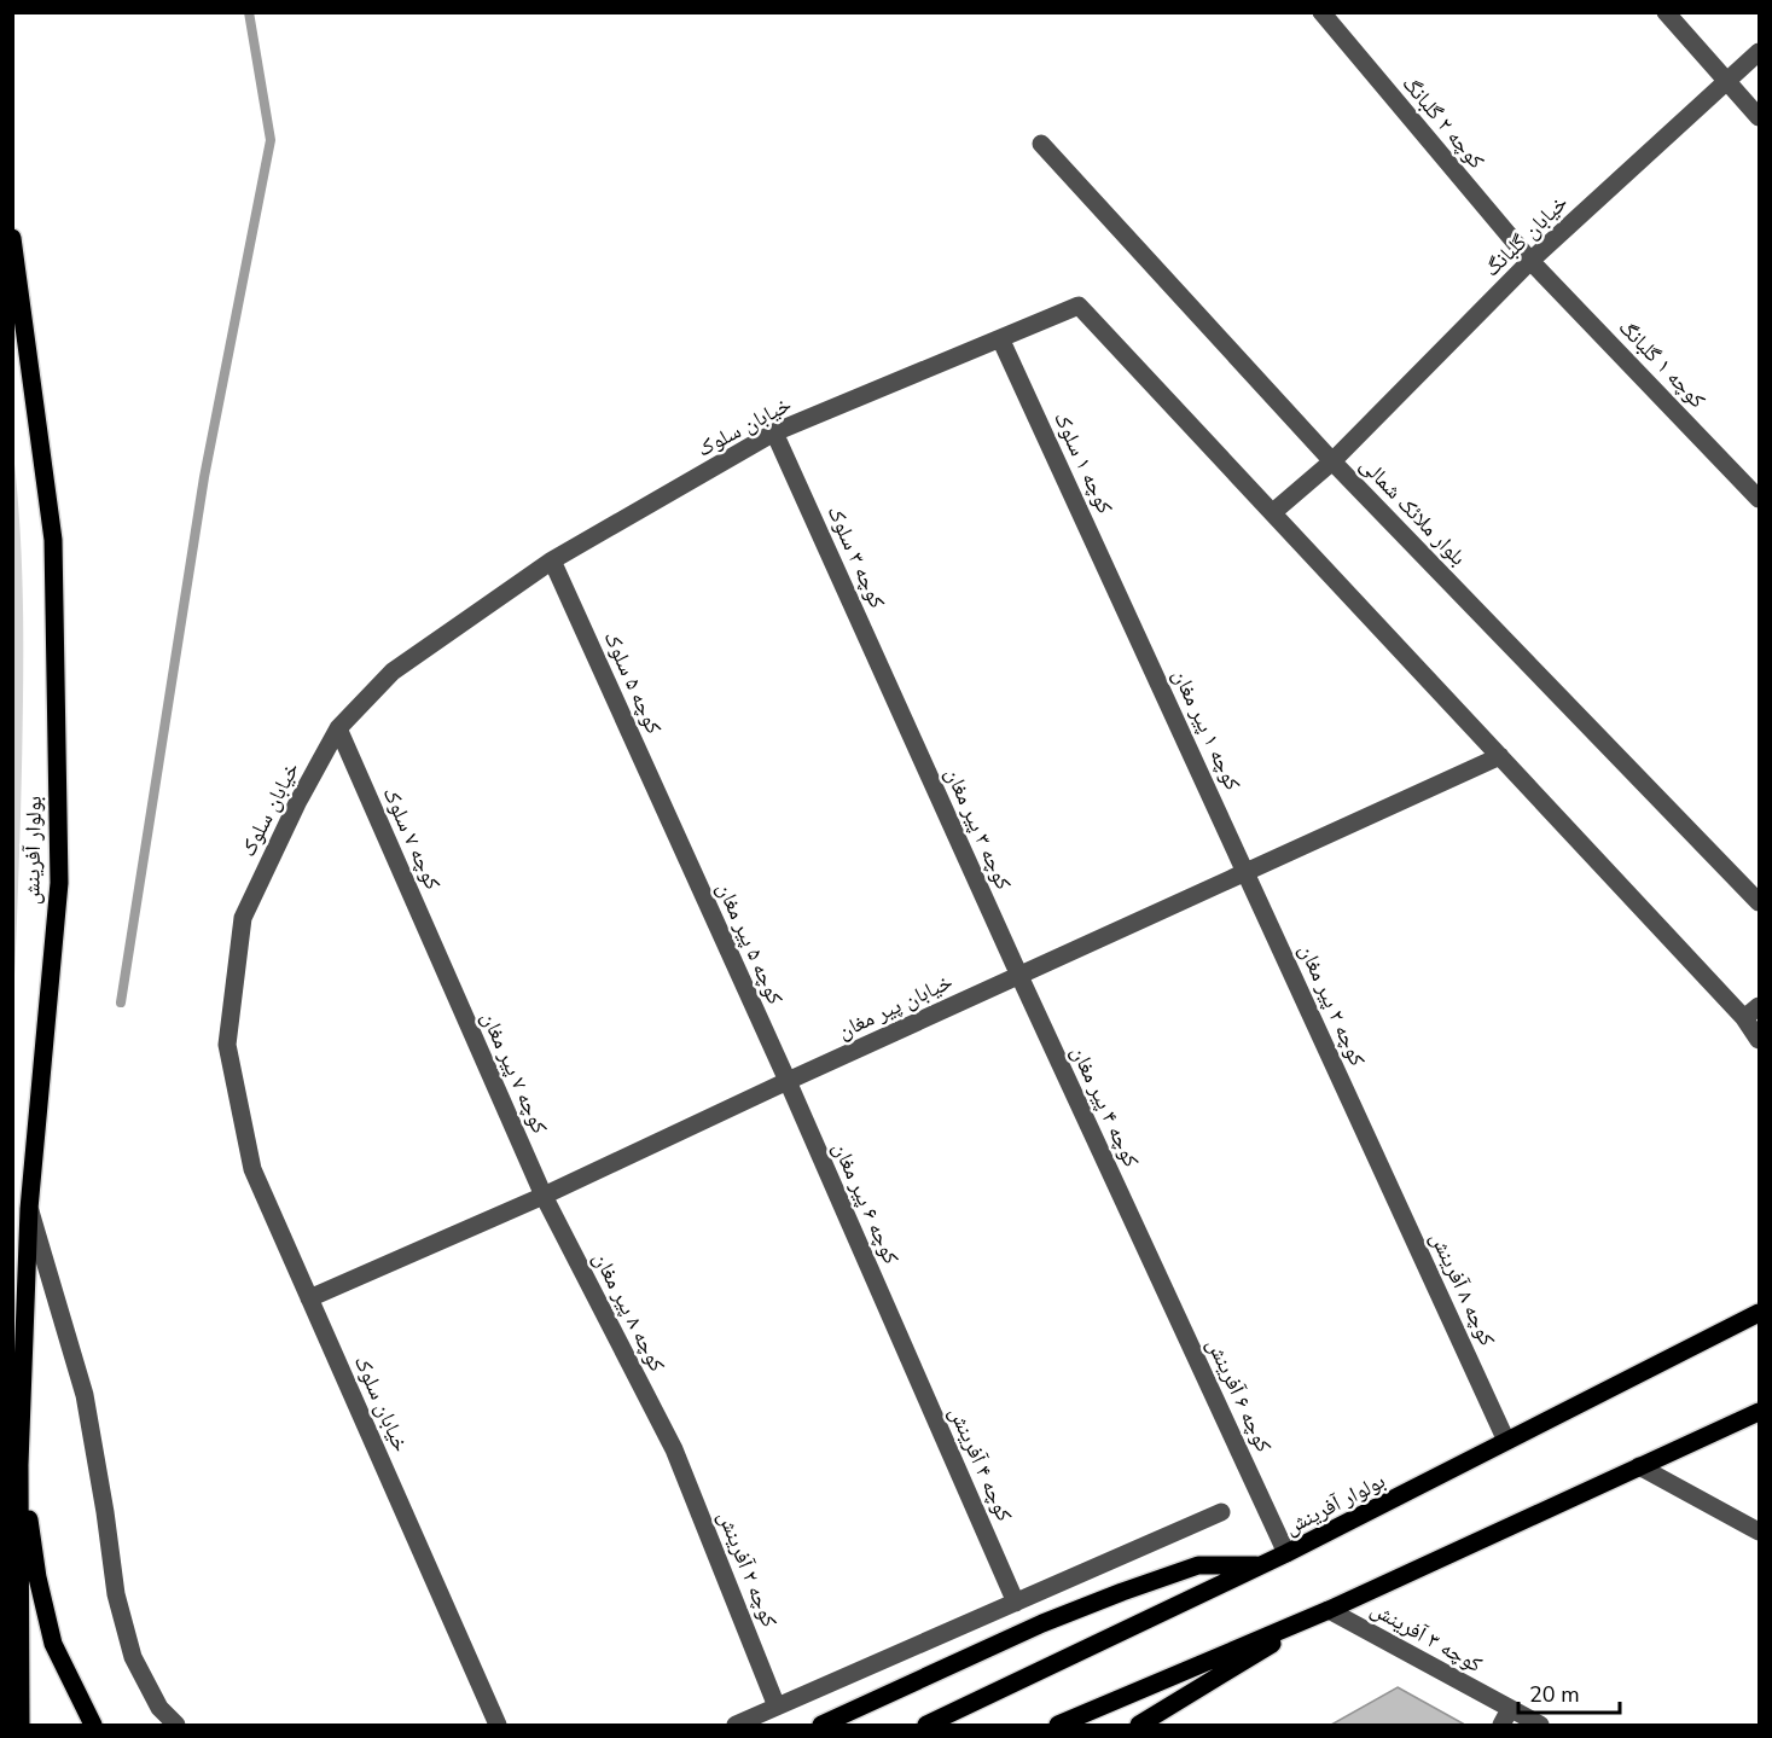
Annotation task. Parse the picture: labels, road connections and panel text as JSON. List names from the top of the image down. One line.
{"streets":{"main road":["بولوار آفرینش"],"street":["کوچه ۲ گلبانگ","خیابان گلبانگ","کوچه ۱ گلبانگ","خیابان سلوک","کوچه ۱ سلوک","بلوار ملائک شمالی","کوچه ۳ سلوک","کوچه ۵ سلوک","کوچه ۱ پیر مغان","کوچه ۳ پیر مغان","کوچه ۷ سلوک","کوچه ۵ پیر مغان","کوچه ۲ پیر مغان","خیابان پیر مغان","کوچه ۷ پیر مغان","کوچه ۴ پیر مغان","کوچه ۶ پیر مغان","کوچه ۸ آفرینش","کوچه ۸ پیر مغان","کوچه ۶ آفرینش","کوچه ۴ آفرینش","کوچه ۲ آفرینش","کوچه ۳ آفرینش"]},"crossings":[["کوچه ۲ گلبانگ","خیابان گلبانگ"],["کوچه ۲ گلبانگ","کوچه ۱ گلبانگ"],["خیابان گلبانگ","کوچه ۱ گلبانگ"],["خیابان گلبانگ","خیابان سلوک"],["خیابان گلبانگ","بلوار ملائک شمالی"],["خیابان سلوک","کوچه ۱ سلوک"],["خیابان سلوک","کوچه ۳ سلوک"],["خیابان سلوک","کوچه ۵ سلوک"],["خیابان سلوک","کوچه ۷ سلوک"],["خیابان سلوک","خیابان پیر مغان"],["کوچه ۱ سلوک","کوچه ۱ پیر مغان"],["کوچه ۳ سلوک","کوچه ۳ پیر مغان"],["کوچه ۵ سلوک","کوچه ۵ پیر مغان"],["کوچه ۱ پیر مغان","کوچه ۲ پیر مغان"],["کوچه ۱ پیر مغان","خیابان پیر مغان"],["کوچه ۳ پیر مغان","خیابان پیر مغان"],["کوچه ۳ پیر مغان","کوچه ۴ پیر مغان"],["کوچه ۷ سلوک","کوچه ۷ پیر مغان"],["بولوار آفرینش","کوچه ۸ آفرینش"],["بولوار آفرینش","کوچه ۶ آفرینش"],["کوچه ۵ پیر مغان","خیابان پیر مغان"],["کوچه ۵ پیر مغان","کوچه ۶ پیر مغان"],["کوچه ۲ پیر مغان","خیابان پیر مغان"],["کوچه ۲ پیر مغان","کوچه ۸ آفرینش"],["خیابان پیر مغان","کوچه ۷ پیر مغان"],["خیابان پیر مغان","کوچه ۴ پیر مغان"],["خیابان پیر مغان","کوچه ۶ پیر مغان"],["خیابان پیر مغان","کوچه ۸ پیر مغان"],["کوچه ۷ پیر مغان","کوچه ۸ پیر مغان"],["کوچه ۴ پیر مغان","کوچه ۶ آفرینش"],["کوچه ۶ پیر مغان","کوچه ۴ آفرینش"],["کوچه ۸ پیر مغان","کوچه ۲ آفرینش"]],"scale_bar":"20 m"}
